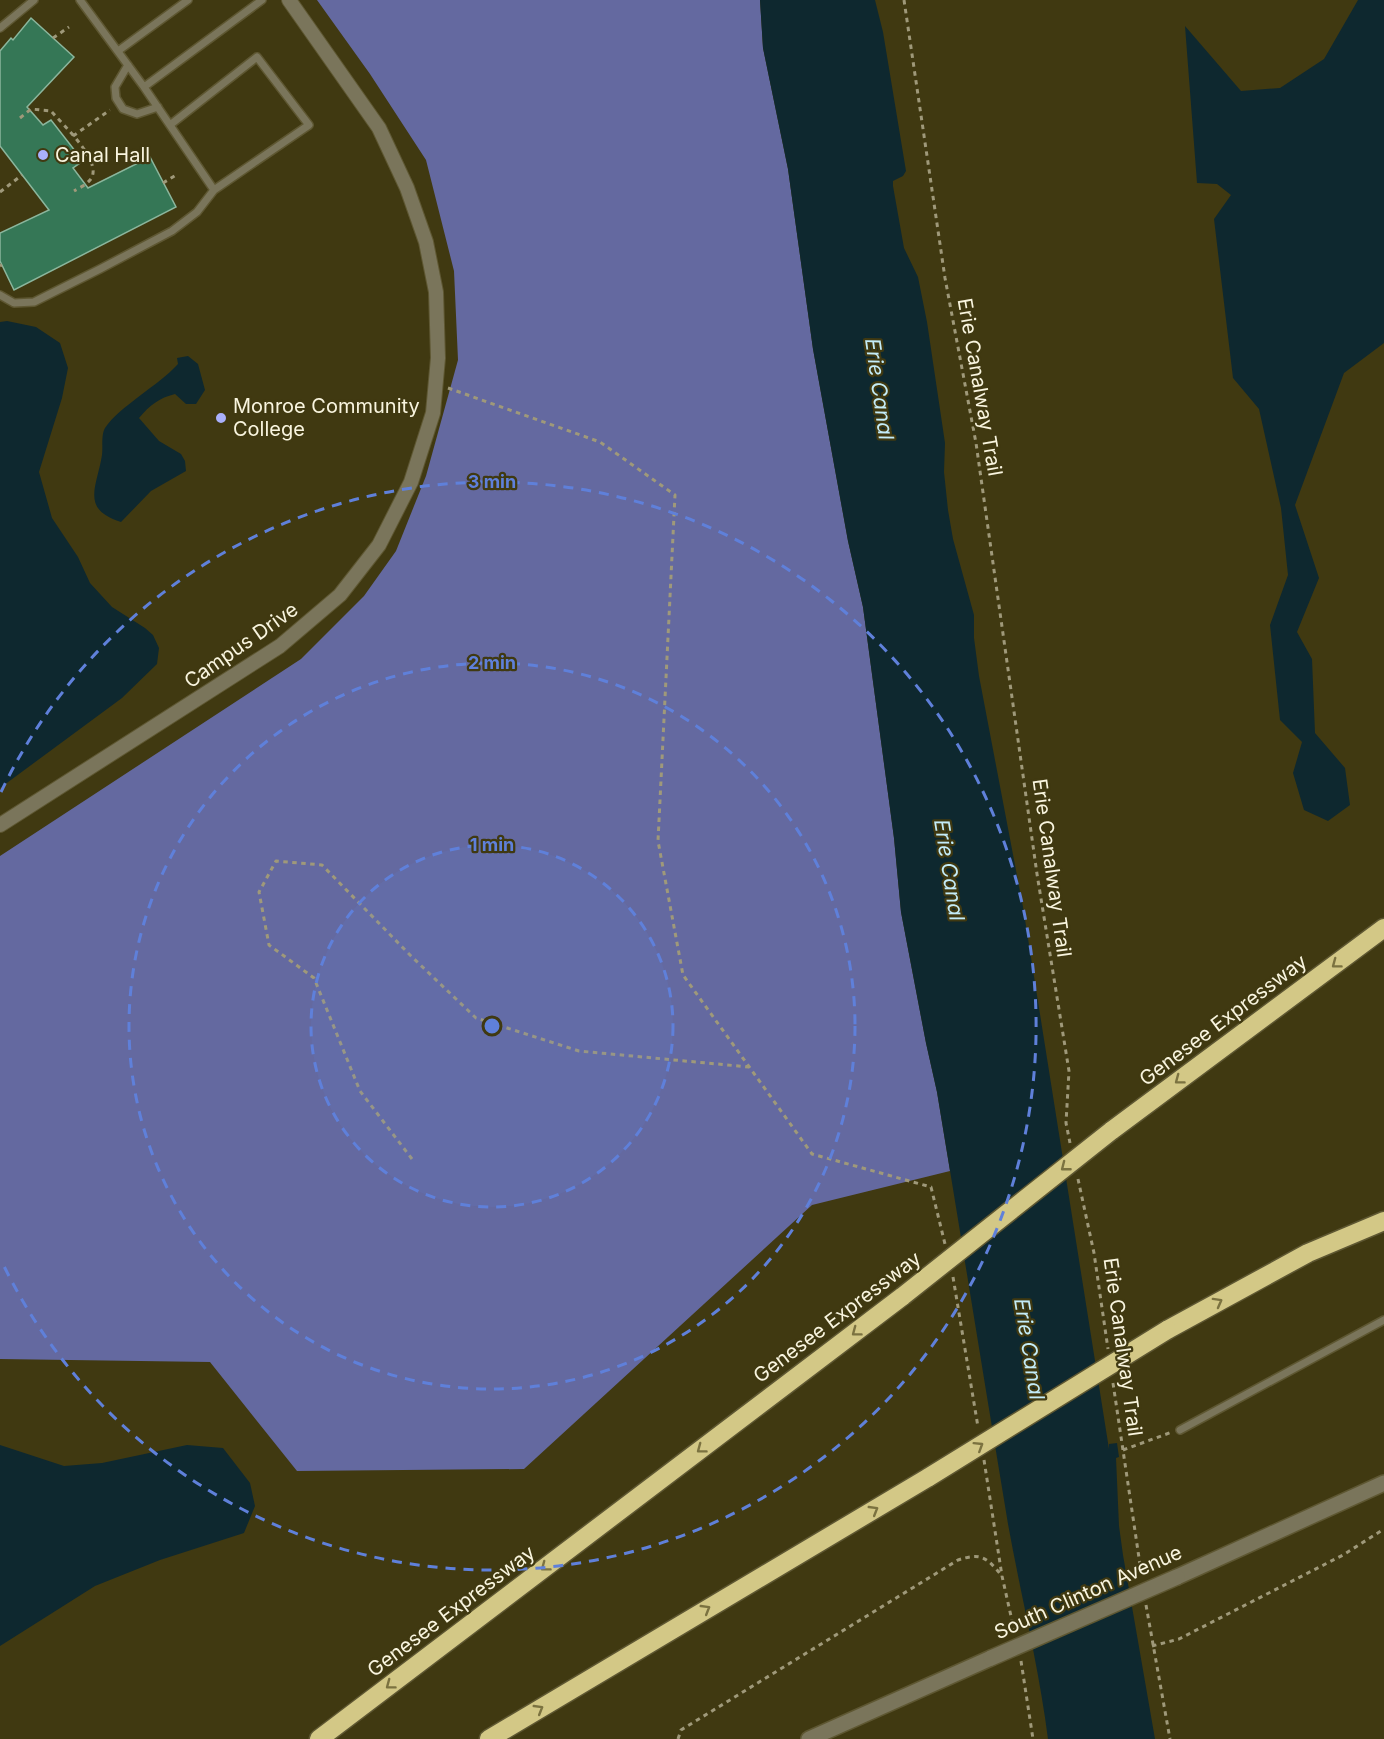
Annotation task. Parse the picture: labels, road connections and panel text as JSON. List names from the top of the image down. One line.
{"streets":{"highway":["Genesee Expressway"],"street":["Campus Drive","South Clinton Avenue"],"path":["Erie Canalway Trail"]},"water":["Erie Canal"],"places":["Canal Hall","Monroe Community College"],"rings":["3 min","2 min","1 min"]}
